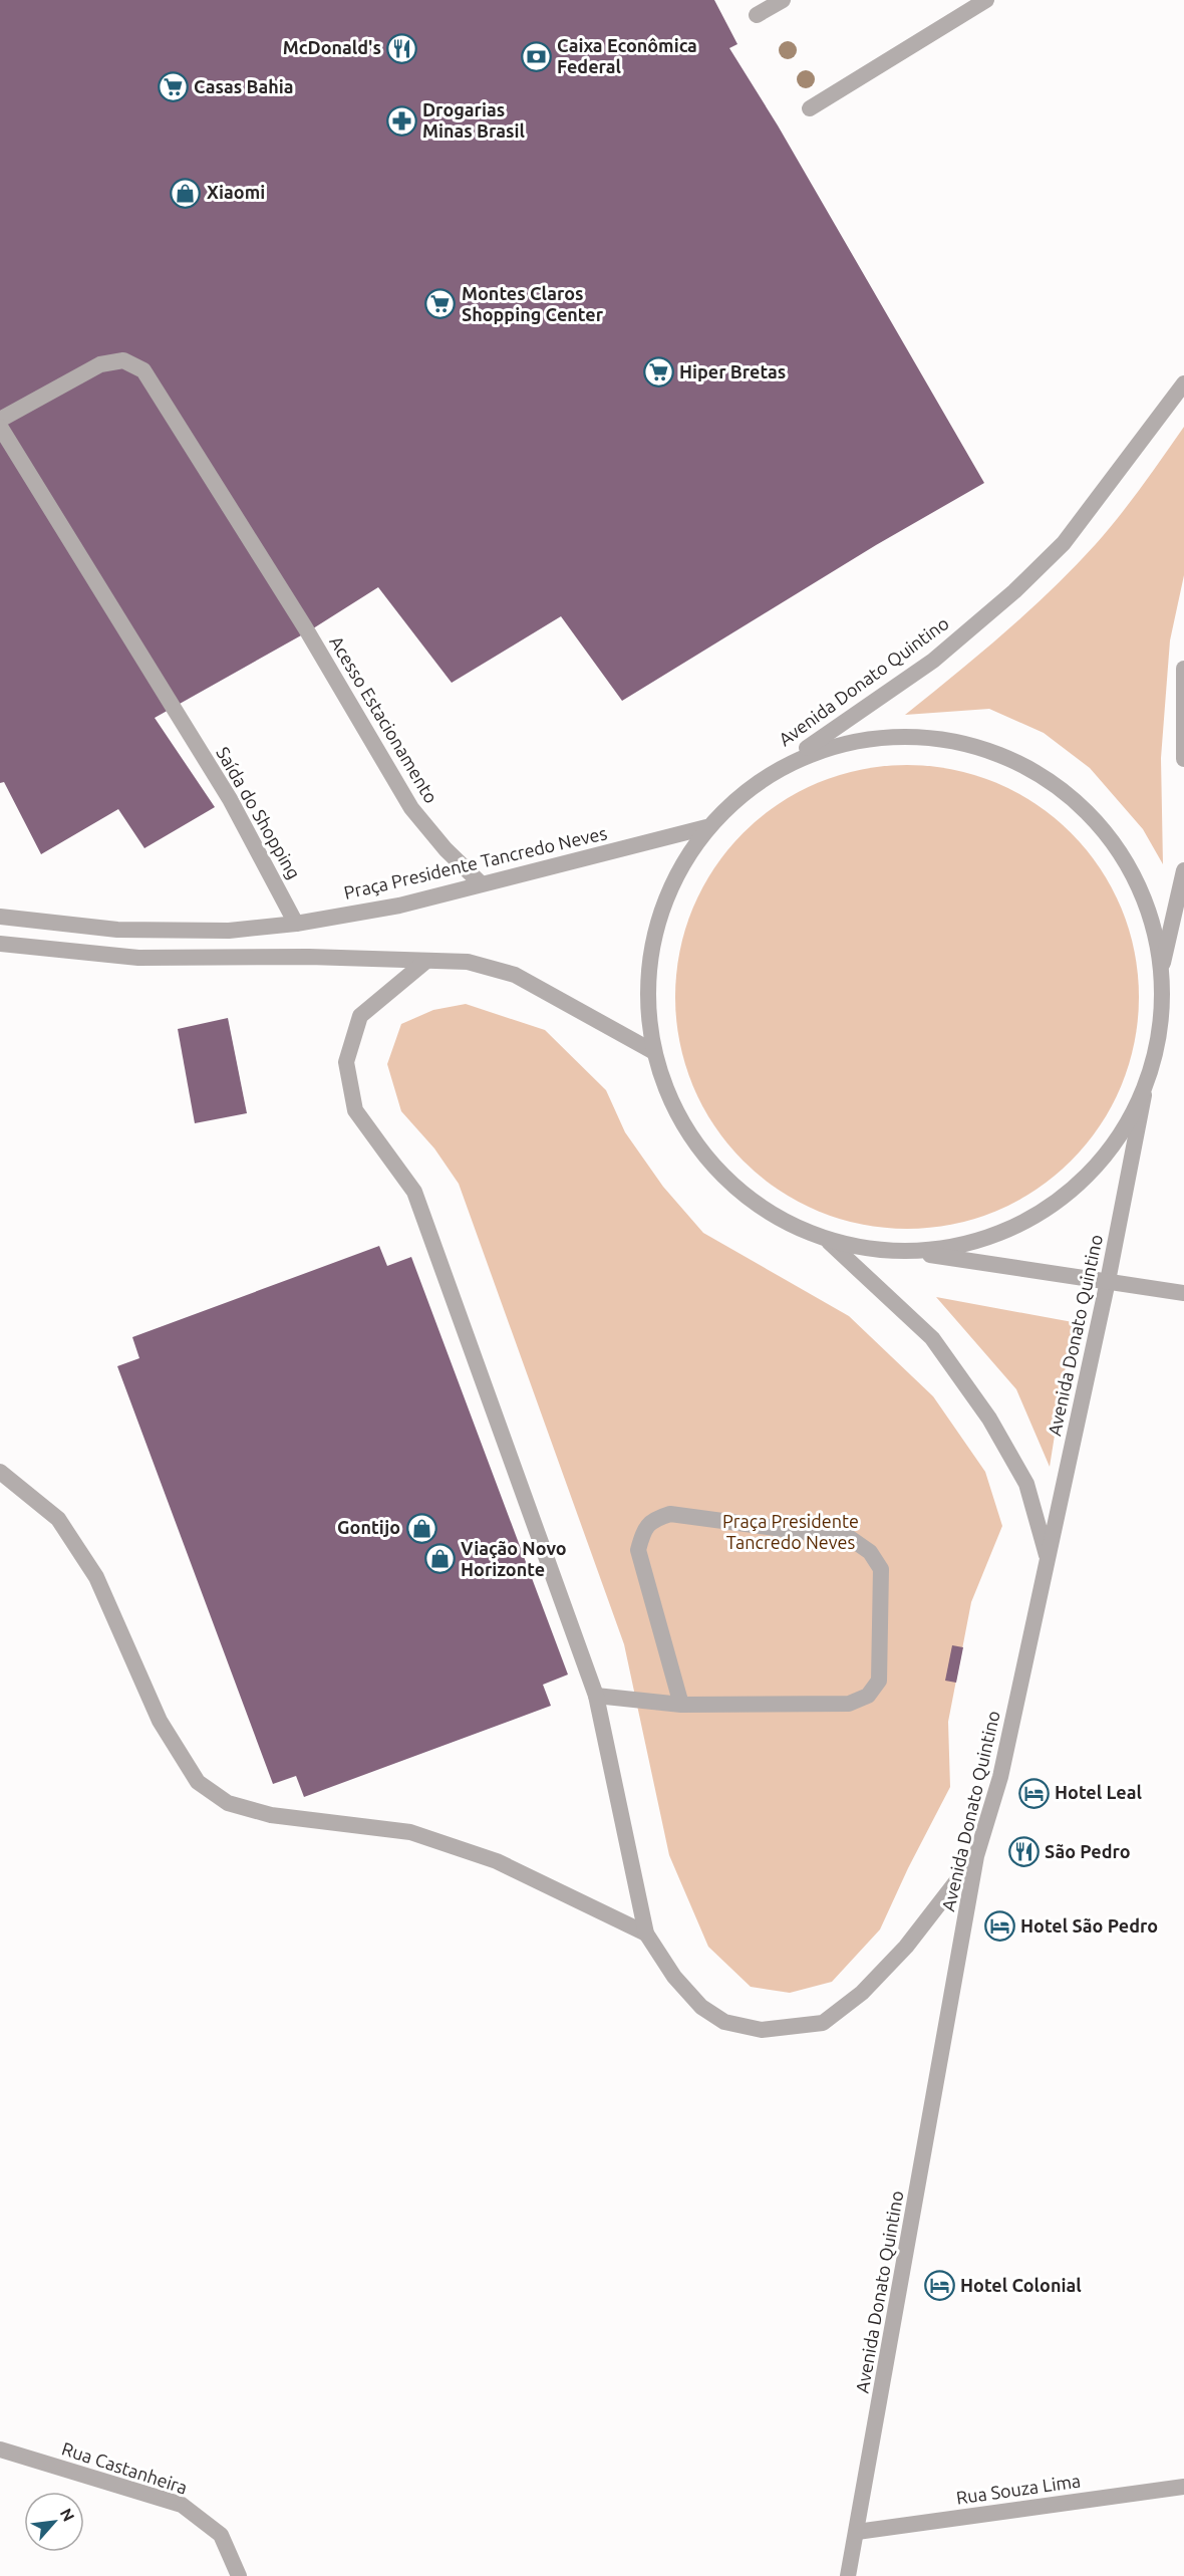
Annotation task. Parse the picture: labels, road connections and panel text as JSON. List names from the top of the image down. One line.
{"streets":{"street":["Avenida Donato Quintino","Acesso Estacionamento","Saída do Shopping","Praça Presidente Tancredo Neves","Rua Castanheira","Rua Souza Lima"]},"crossings":[["Avenida Donato Quintino","Praça Presidente Tancredo Neves"],["Avenida Donato Quintino","Rua Souza Lima"],["Acesso Estacionamento","Praça Presidente Tancredo Neves"],["Saída do Shopping","Praça Presidente Tancredo Neves"]],"parks":["Praça Presidente Tancredo Neves"],"places":{"restaurant":["McDonald's","São Pedro"],"bank":["Caixa Econômica Federal"],"supermarket":["Casas Bahia","Montes Claros Shopping Center","Hiper Bretas"],"pharmacy":["Drogarias Minas Brasil"],"shop":["Xiaomi","Gontijo","Viação Novo Horizonte"],"hotel":["Hotel Leal","Hotel São Pedro","Hotel Colonial"]},"north":"top right"}
